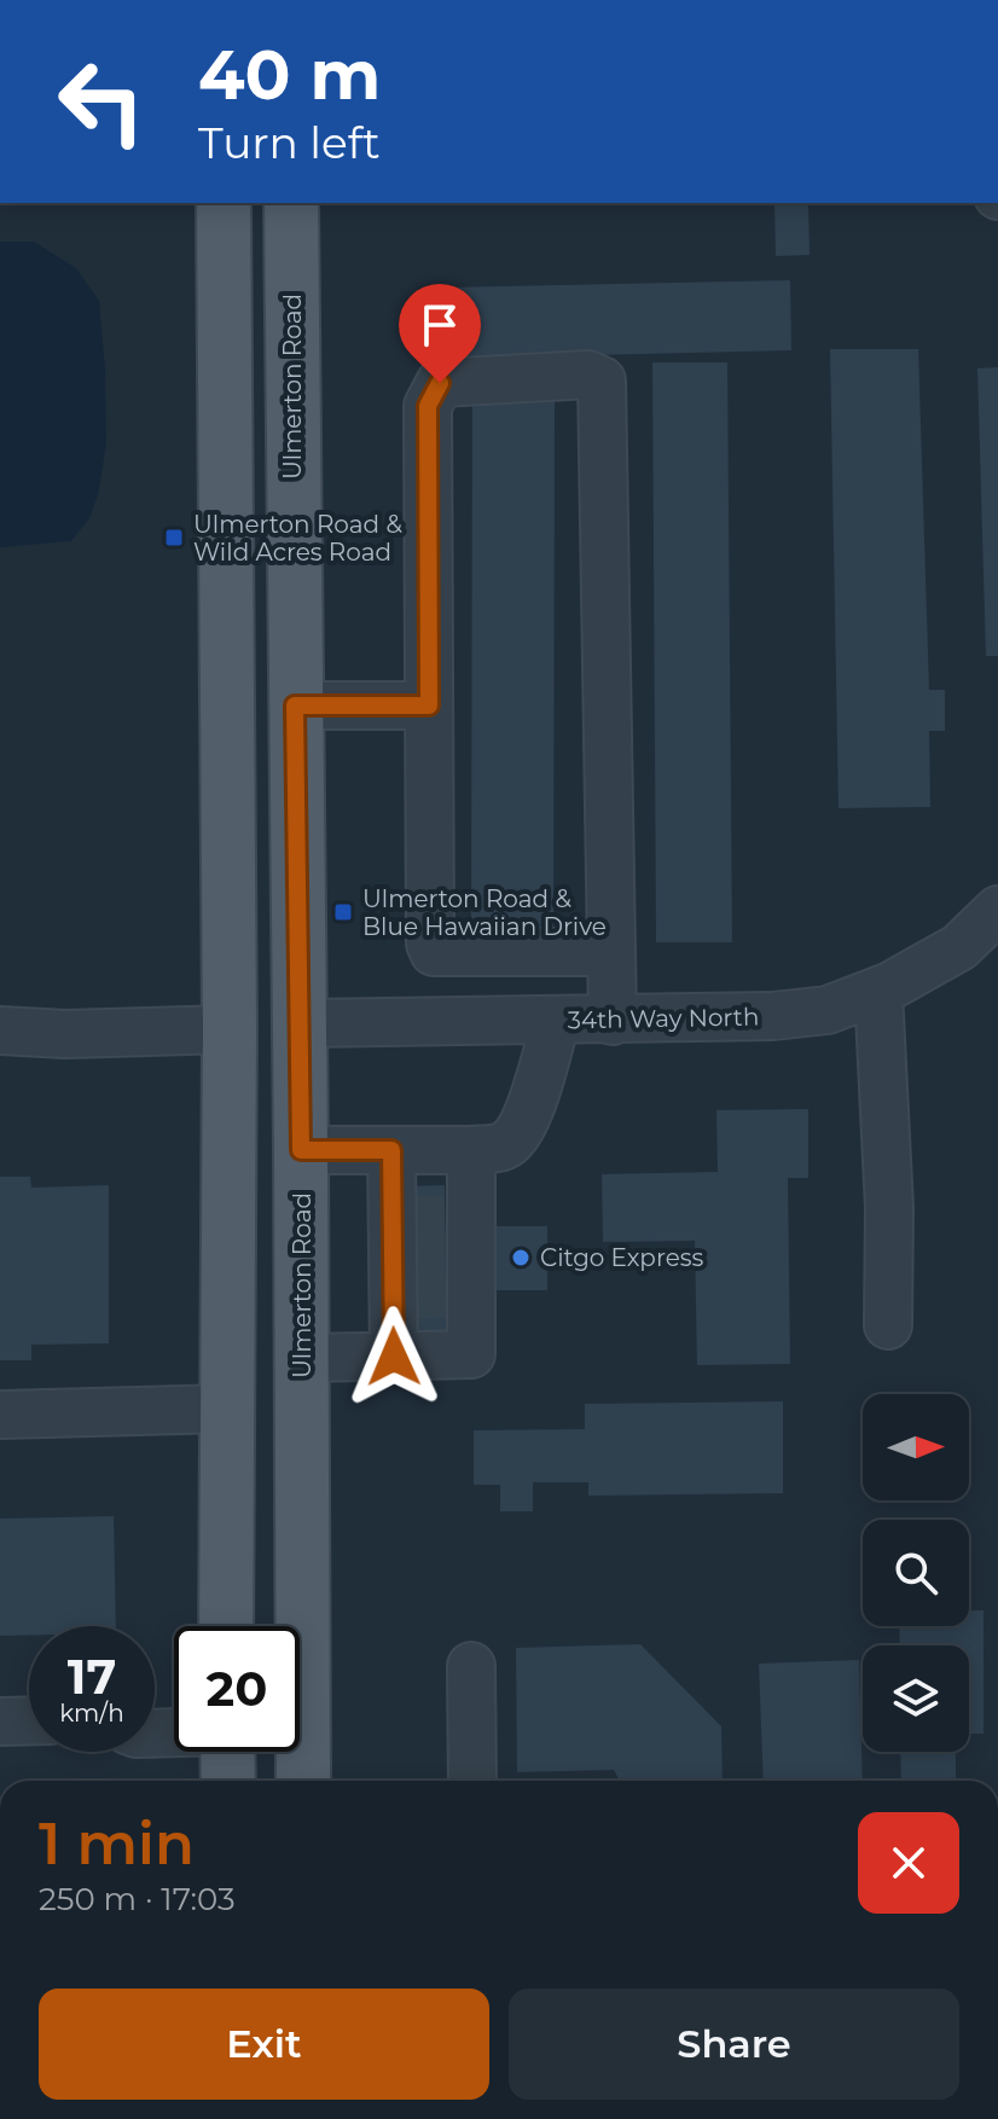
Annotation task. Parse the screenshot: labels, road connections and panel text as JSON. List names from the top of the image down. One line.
{"streets":{"main road":["Ulmerton Road"],"street":["34th Way North"]},"crossings":[["Ulmerton Road","34th Way North"]],"places":{"transit":["Ulmerton Road & Wild Acres Road","Ulmerton Road & Blue Hawaiian Drive"],"other":["Citgo Express"]},"north":"right","page":{"turn":["40 m","Turn left"],"speed":"17 km/h","limit":"20","heading":["1 min","250 m · 17:03"],"buttons":["Exit","Share"]}}
